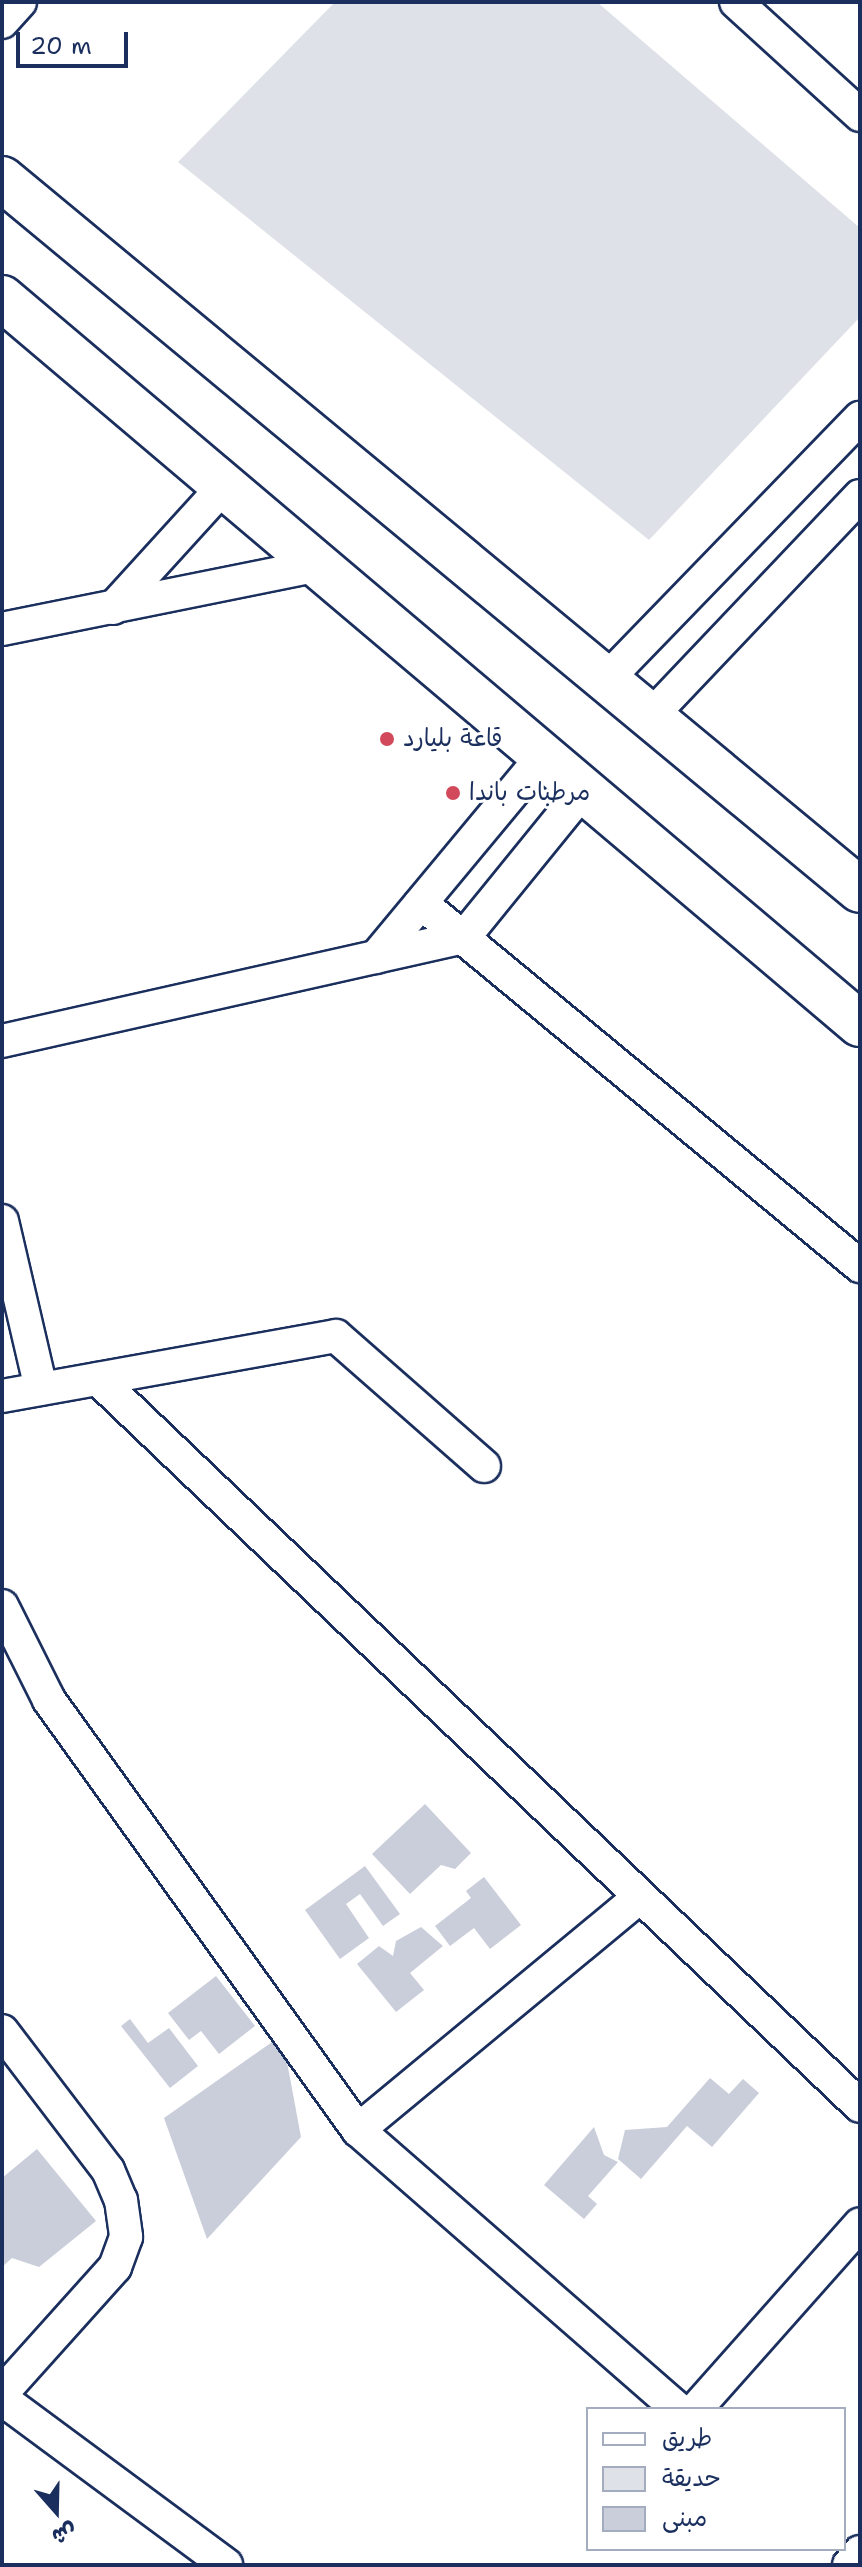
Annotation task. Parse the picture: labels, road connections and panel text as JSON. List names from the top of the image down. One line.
{"places":["قاعة بليارد","مرطبات باندا"],"legend":["طريق","حديقة","مبنى"],"scale_bar":"20 m","north":"bottom"}
